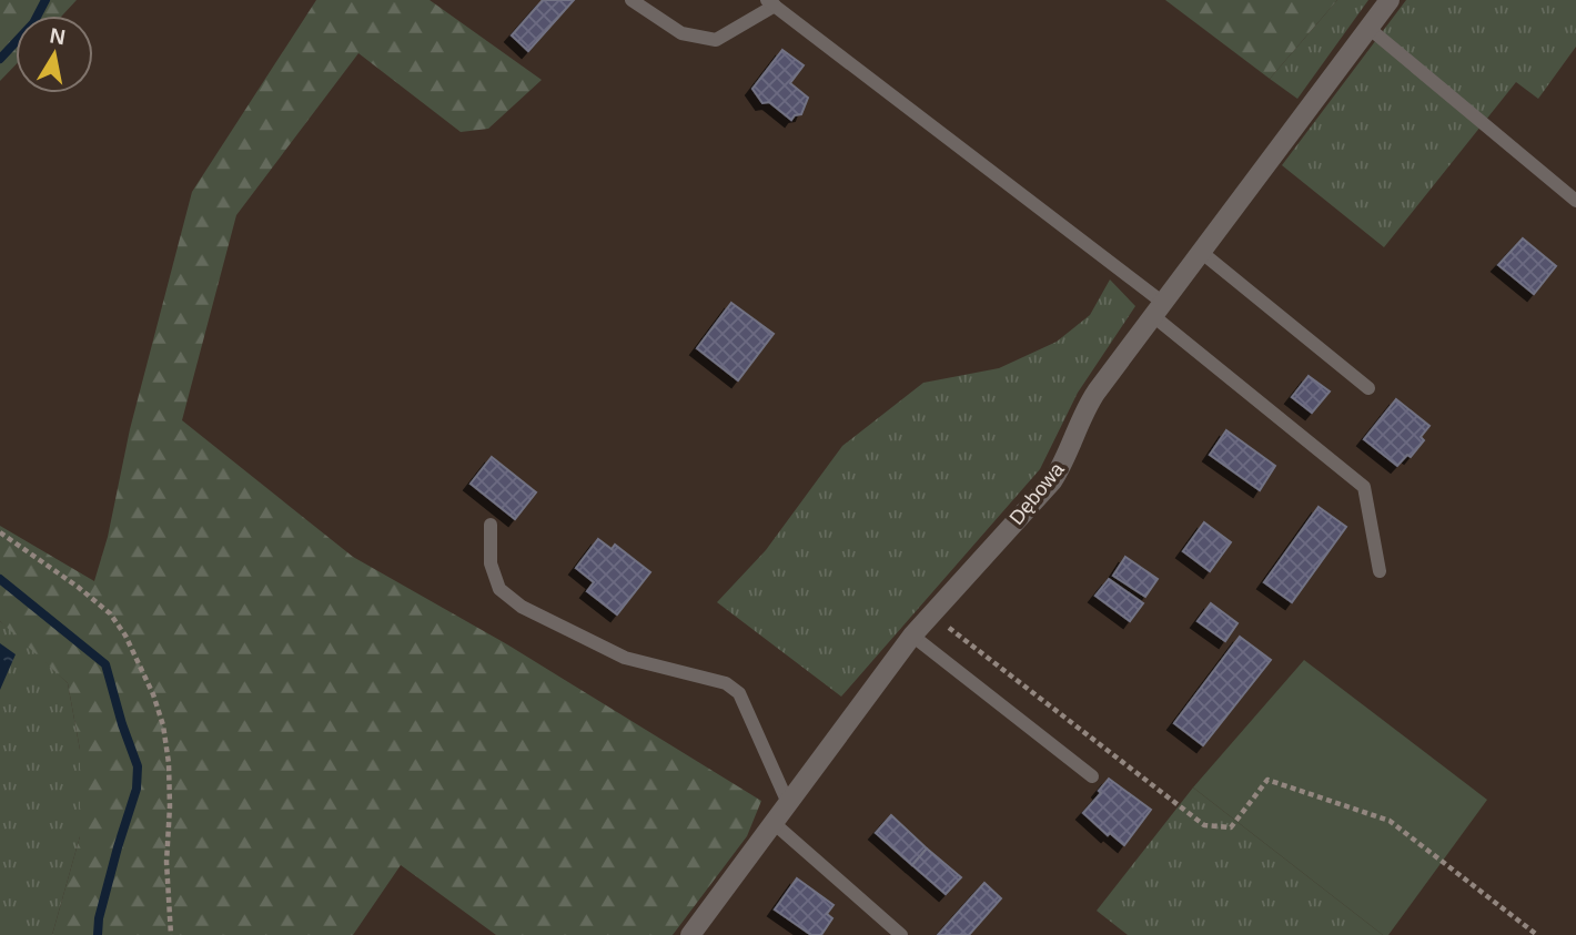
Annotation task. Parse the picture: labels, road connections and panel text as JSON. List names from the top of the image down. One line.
{"streets":{"street":["Dębowa"]},"north":"top"}
